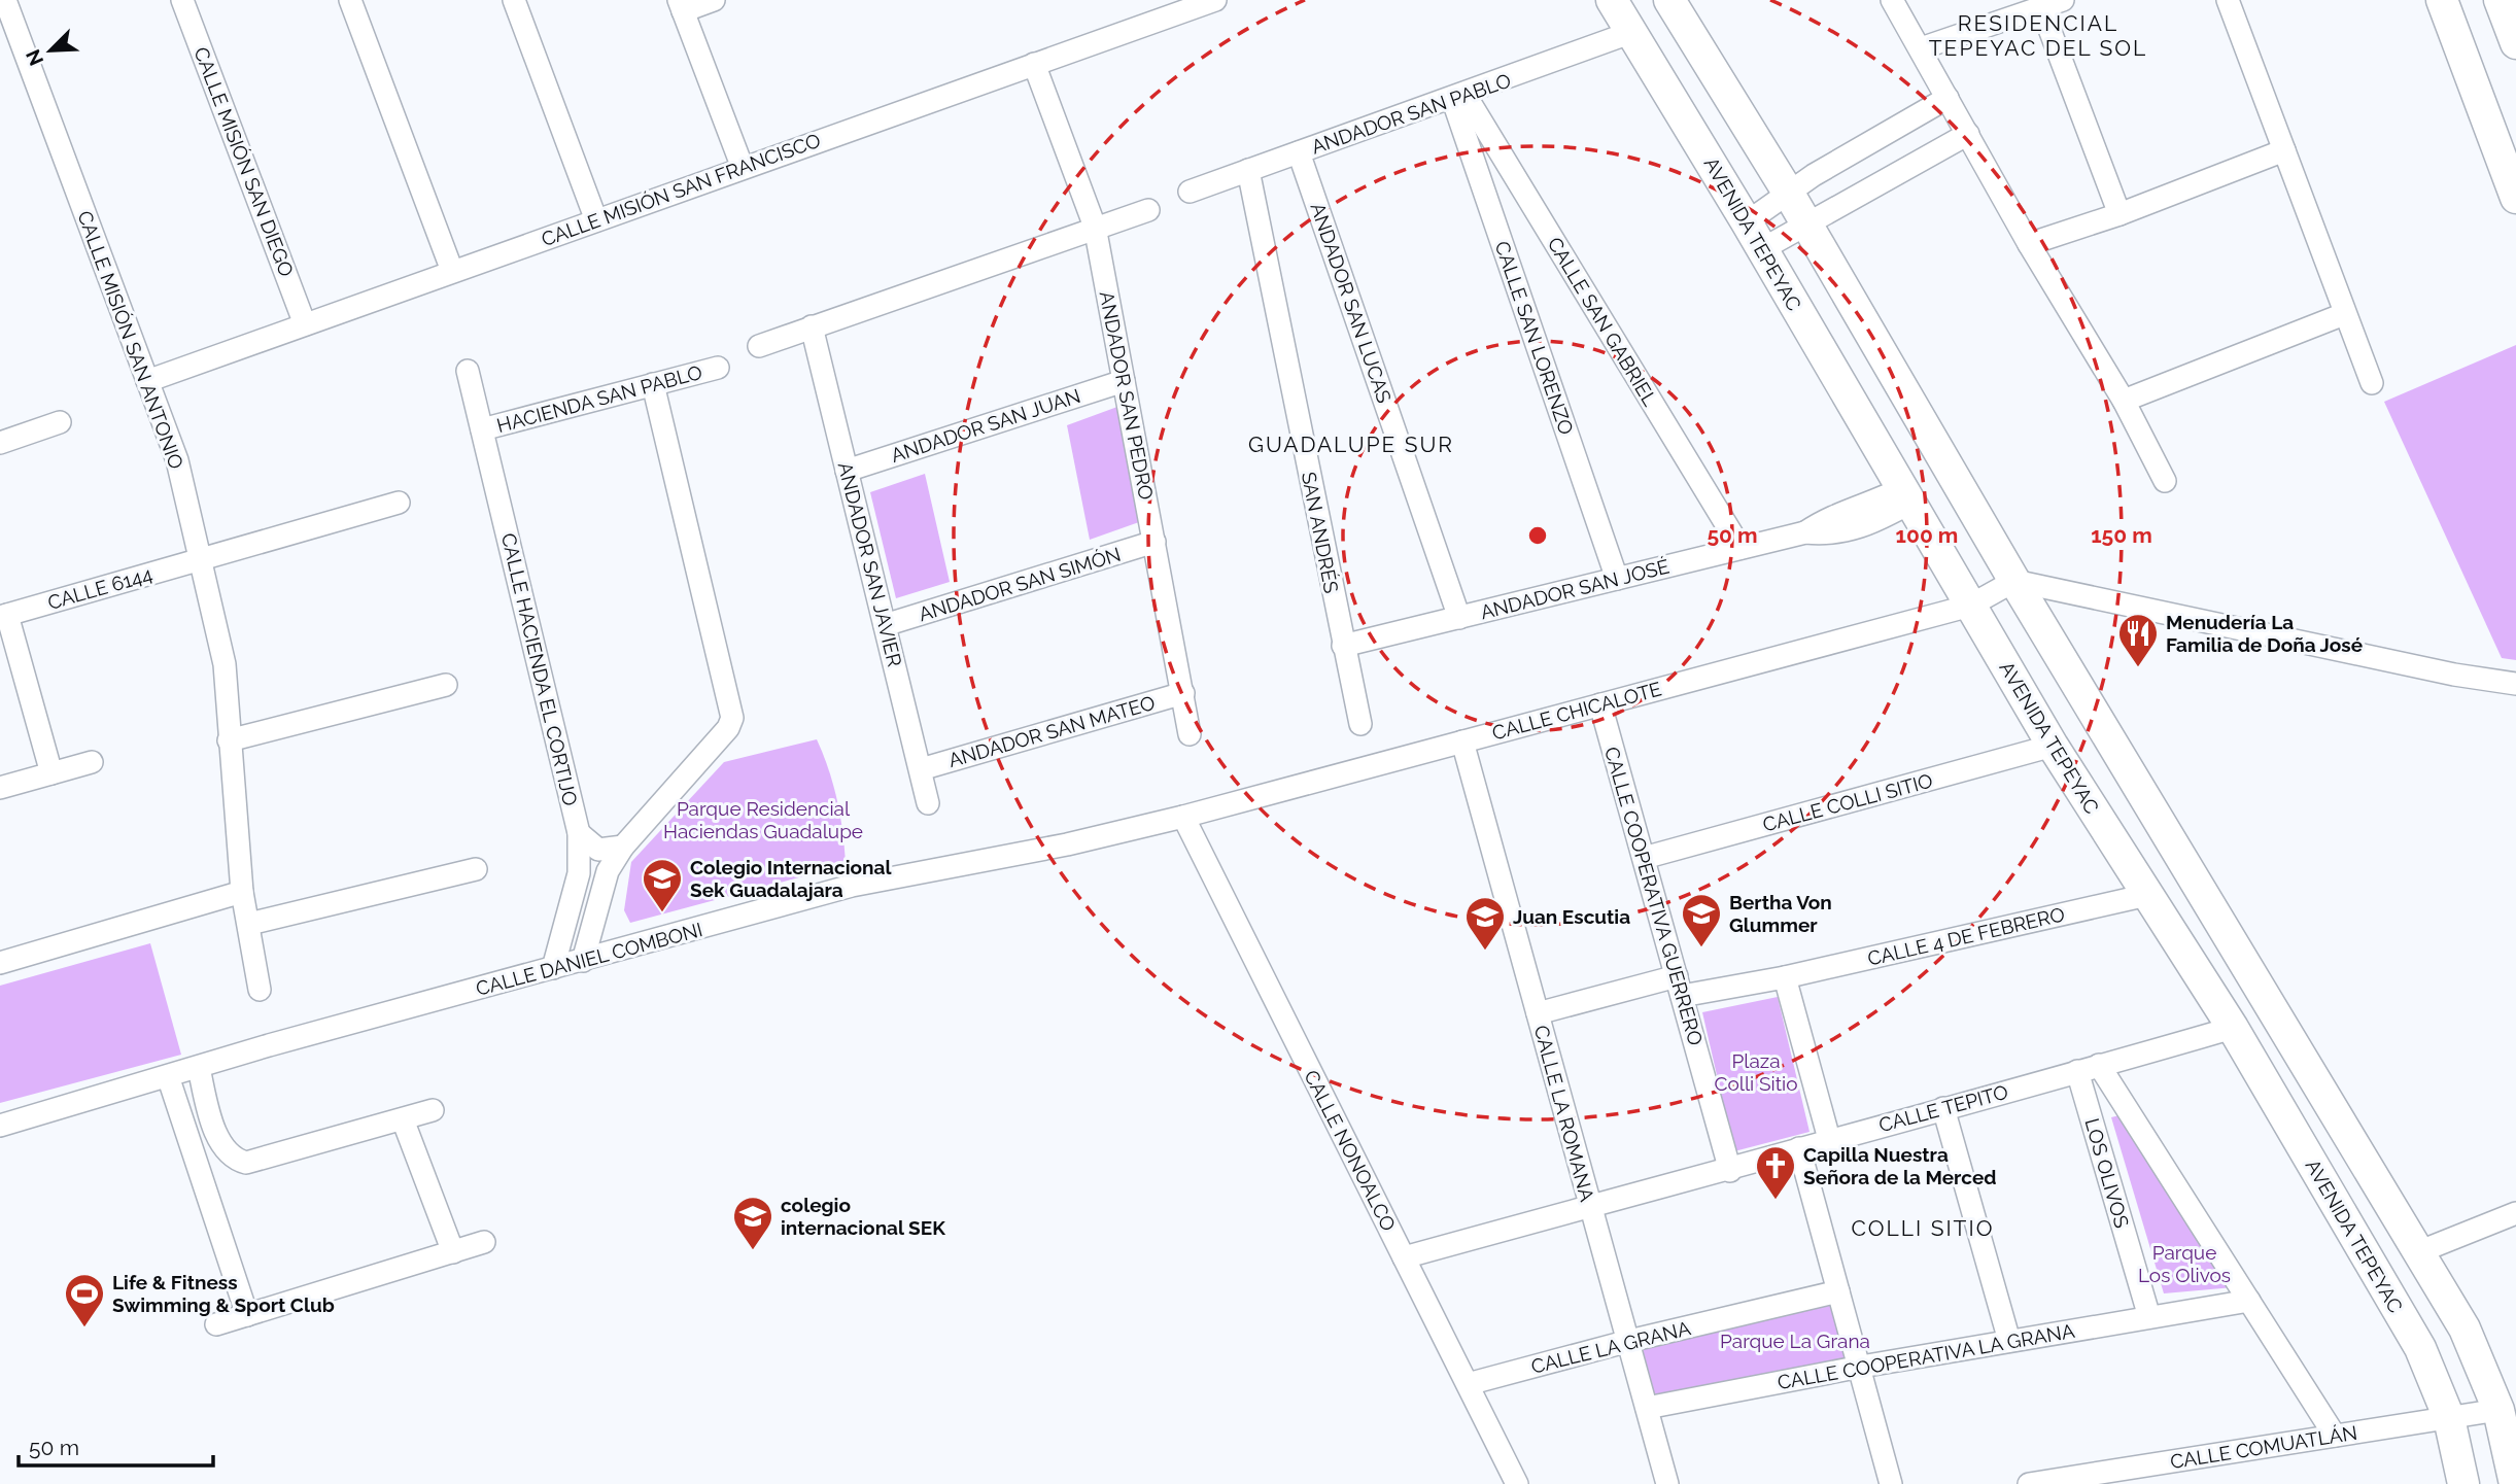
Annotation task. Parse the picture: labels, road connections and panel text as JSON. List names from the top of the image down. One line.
{"streets":{"street":["ANDADOR SAN PABLO","CALLE MISIÓN SAN DIEGO","CALLE MISIÓN SAN FRANCISCO","AVENIDA TEPEYAC","ANDADOR SAN LUCAS","CALLE SAN GABRIEL","CALLE SAN LORENZO","CALLE MISIÓN SAN ANTONIO","ANDADOR SAN PEDRO","HACIENDA SAN PABLO","ANDADOR SAN JUAN","SAN ANDRÉS","ANDADOR SAN JAVIER","ANDADOR SAN SIMÓN","CALLE 6144","ANDADOR SAN JOSÉ","CALLE HACIENDA EL CORTIJO","CALLE CHICALOTE","ANDADOR SAN MATEO","CALLE COLLI SITIO","CALLE COOPERATIVA GUERRERO","CALLE 4 DE FEBRERO","CALLE DANIEL COMBONI","CALLE TEPITO","CALLE LA ROMANA","CALLE NONOALCO","LOS OLIVOS","CALLE LA GRANA","CALLE COOPERATIVA LA GRANA","CALLE COMUATLÁN"]},"crossings":[["ANDADOR SAN PABLO","AVENIDA TEPEYAC"],["ANDADOR SAN PABLO","ANDADOR SAN LUCAS"],["ANDADOR SAN PABLO","CALLE SAN GABRIEL"],["ANDADOR SAN PABLO","CALLE SAN LORENZO"],["ANDADOR SAN PABLO","SAN ANDRÉS"],["CALLE MISIÓN SAN DIEGO","CALLE MISIÓN SAN FRANCISCO"],["CALLE MISIÓN SAN FRANCISCO","CALLE MISIÓN SAN ANTONIO"],["CALLE MISIÓN SAN FRANCISCO","ANDADOR SAN PEDRO"],["AVENIDA TEPEYAC","ANDADOR SAN JOSÉ"],["AVENIDA TEPEYAC","CALLE CHICALOTE"],["AVENIDA TEPEYAC","CALLE COLLI SITIO"],["AVENIDA TEPEYAC","CALLE 4 DE FEBRERO"],["AVENIDA TEPEYAC","CALLE TEPITO"],["AVENIDA TEPEYAC","CALLE COMUATLÁN"],["ANDADOR SAN LUCAS","ANDADOR SAN JOSÉ"],["CALLE SAN GABRIEL","CALLE SAN LORENZO"],["CALLE SAN GABRIEL","ANDADOR SAN JOSÉ"],["CALLE SAN LORENZO","ANDADOR SAN JOSÉ"],["CALLE MISIÓN SAN ANTONIO","CALLE 6144"],["ANDADOR SAN PEDRO","ANDADOR SAN JUAN"],["ANDADOR SAN PEDRO","ANDADOR SAN SIMÓN"],["ANDADOR SAN PEDRO","ANDADOR SAN MATEO"],["HACIENDA SAN PABLO","CALLE HACIENDA EL CORTIJO"],["ANDADOR SAN JUAN","ANDADOR SAN JAVIER"],["SAN ANDRÉS","ANDADOR SAN JOSÉ"],["ANDADOR SAN JAVIER","ANDADOR SAN SIMÓN"],["ANDADOR SAN JAVIER","ANDADOR SAN MATEO"],["CALLE HACIENDA EL CORTIJO","CALLE DANIEL COMBONI"],["CALLE CHICALOTE","CALLE COOPERATIVA GUERRERO"],["CALLE CHICALOTE","CALLE DANIEL COMBONI"],["CALLE CHICALOTE","CALLE LA ROMANA"],["CALLE CHICALOTE","CALLE NONOALCO"],["CALLE COLLI SITIO","CALLE COOPERATIVA GUERRERO"],["CALLE COOPERATIVA GUERRERO","CALLE 4 DE FEBRERO"],["CALLE COOPERATIVA GUERRERO","CALLE TEPITO"],["CALLE 4 DE FEBRERO","CALLE LA ROMANA"],["CALLE DANIEL COMBONI","CALLE NONOALCO"],["CALLE TEPITO","CALLE LA ROMANA"],["CALLE TEPITO","CALLE NONOALCO"],["CALLE TEPITO","LOS OLIVOS"],["CALLE LA ROMANA","CALLE LA GRANA"],["CALLE LA ROMANA","CALLE COOPERATIVA LA GRANA"],["CALLE NONOALCO","CALLE LA GRANA"],["LOS OLIVOS","CALLE COOPERATIVA LA GRANA"]],"districts":["RESIDENCIAL TEPEYAC DEL SOL","GUADALUPE SUR","COLLI SITIO"],"parks":["Parque Residencial Haciendas Guadalupe","Plaza Colli Sitio","Parque Los Olivos","Parque La Grana"],"places":{"restaurant":["Menudería La Familia de Doña José"],"school or university":["Colegio Internacional Sek Guadalajara","Bertha Von Glummer","Juan Escutia","colegio internacional SEK"],"church":["Capilla Nuestra Señora de la Merced"],"sports":["Life & Fitness Swimming & Sport Club"]},"scale_bar":"50 m","north":"bottom left","rings":["50 m","100 m","150 m"]}
